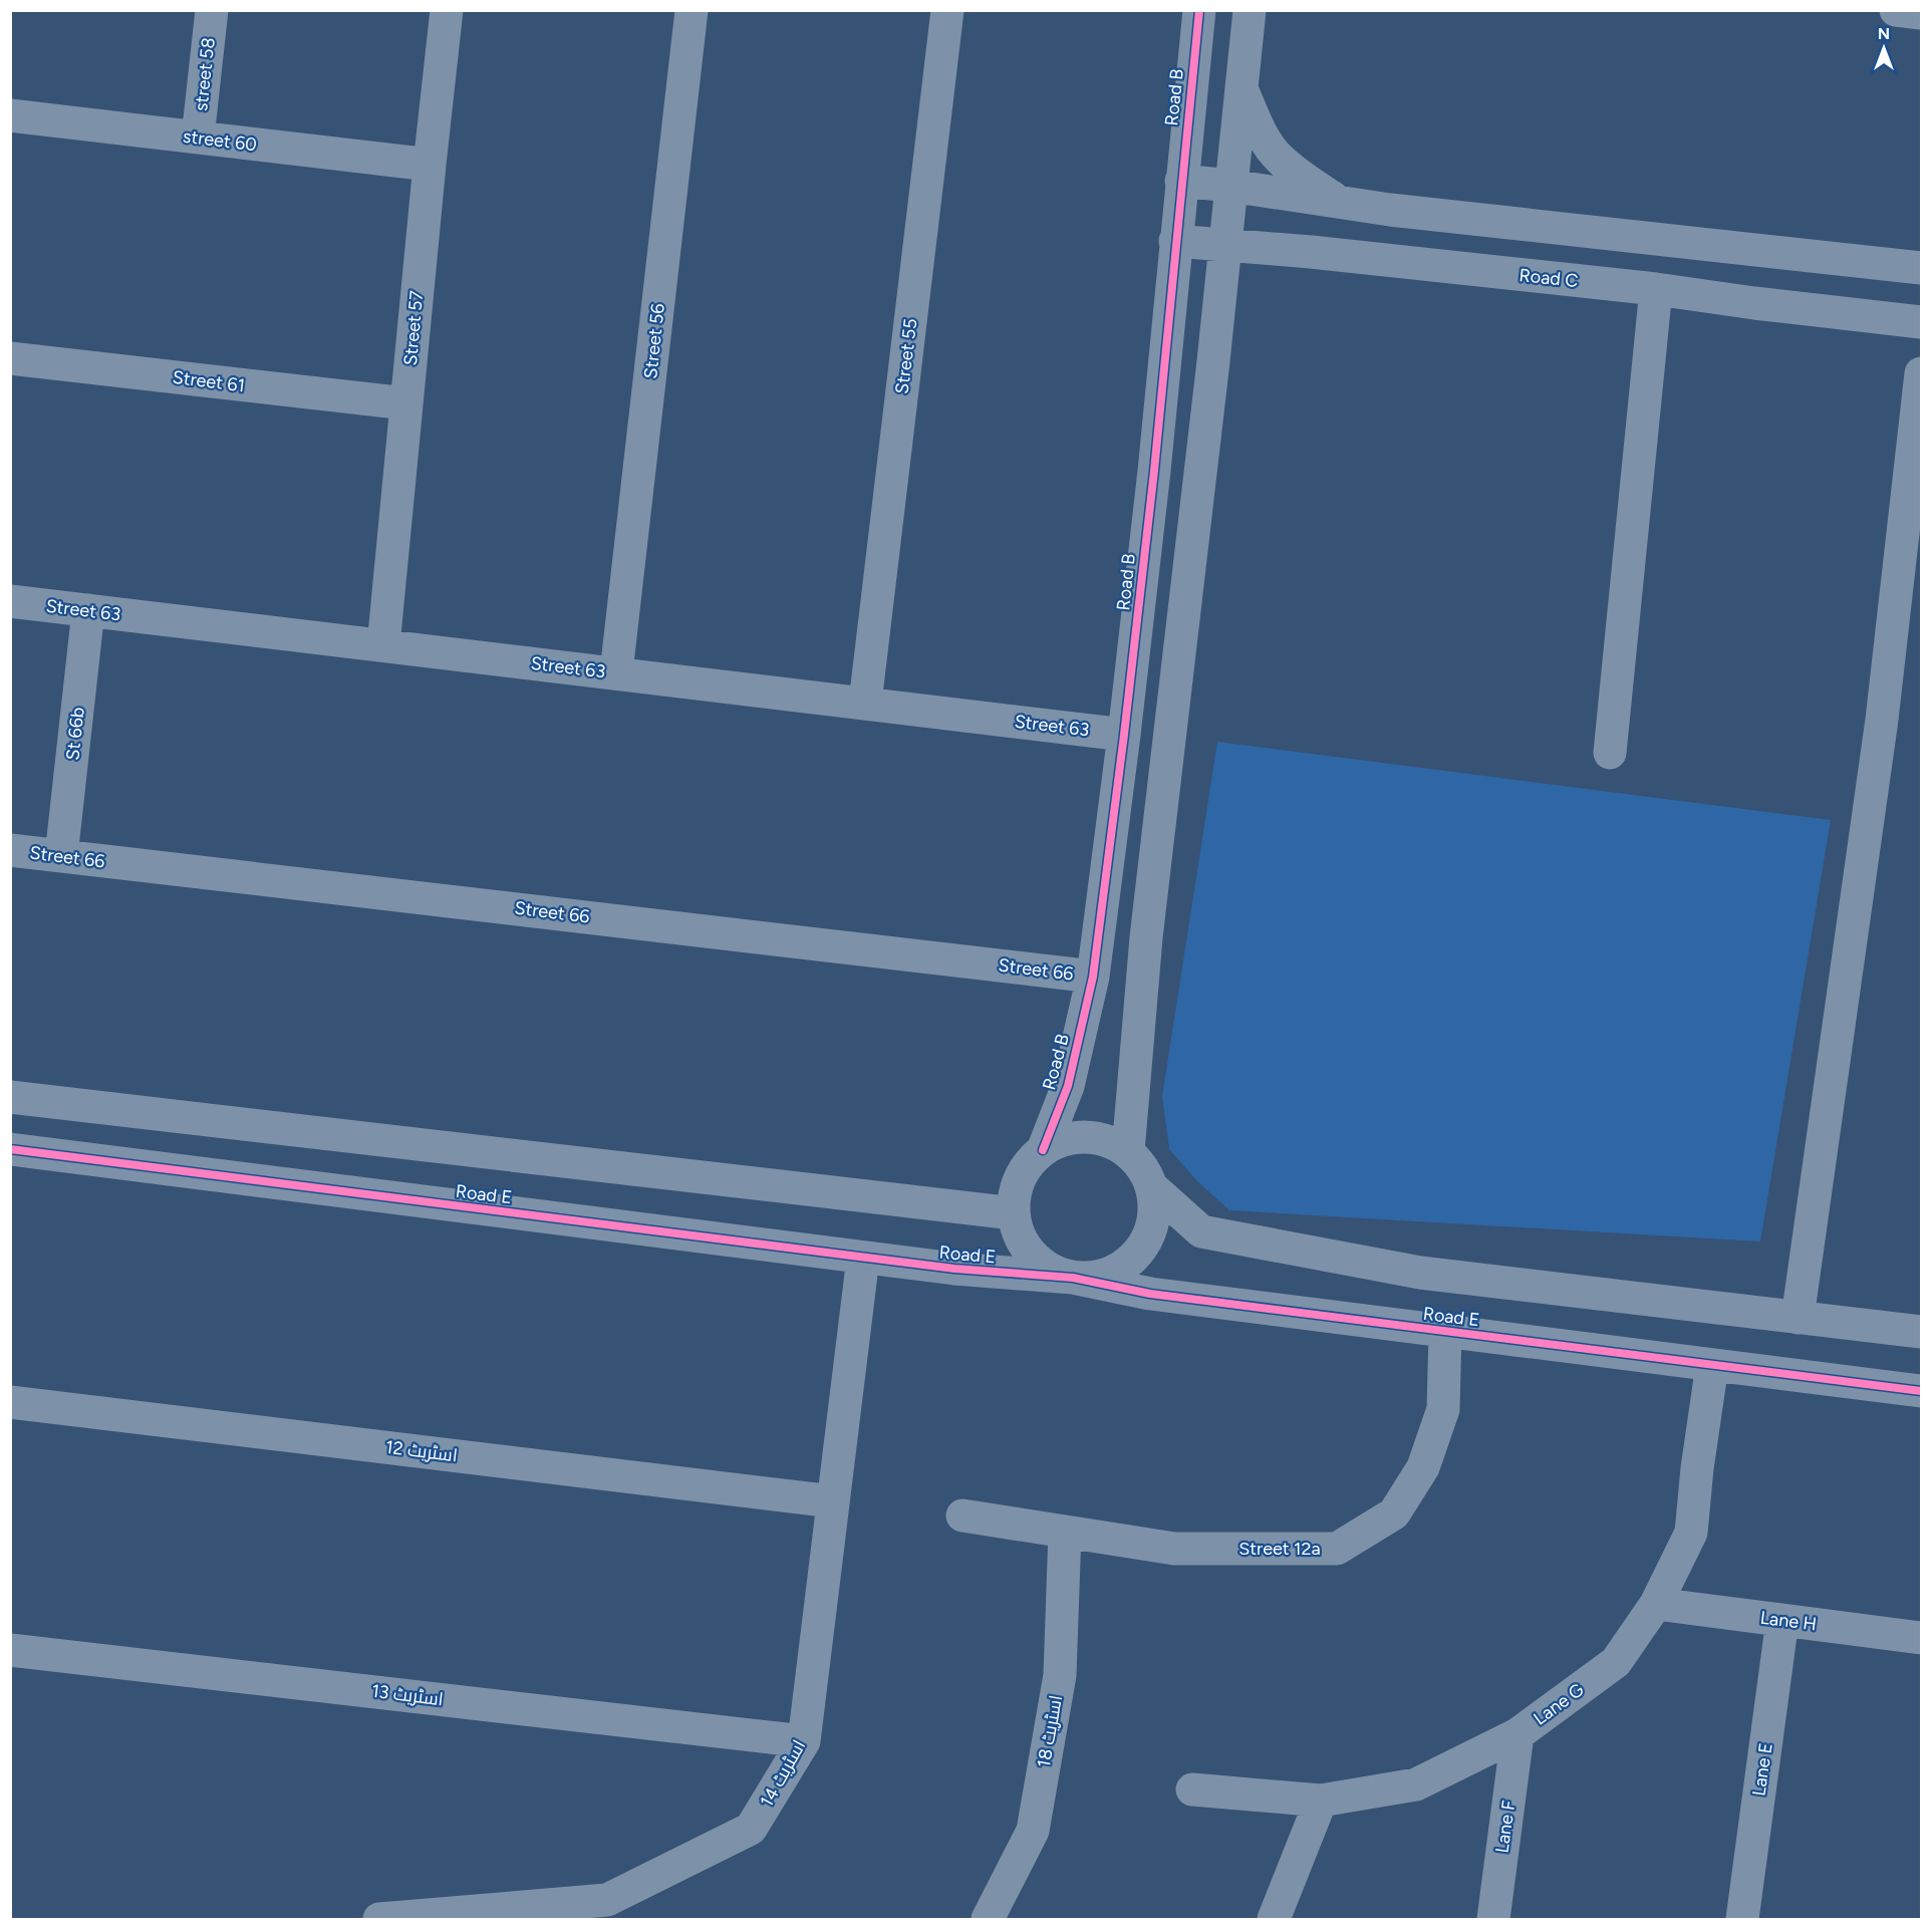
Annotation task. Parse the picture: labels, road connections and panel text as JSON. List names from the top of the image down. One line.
{"streets":{"street":["street 58","Road B","street 60","Road C","Street 57","Street 56","Street 55","Street 61","Street 63","St 66b","Street 66","Road E","اسٹریٹ 12","Street 12a","Lane H","اسٹریٹ 13","Lane G","اسٹریٹ 18","Lane E","اسٹریٹ 14","Lane F"]},"crossings":[["street 58","street 60"],["Road B","Road C"],["Road B","Street 63"],["Road B","Street 66"],["Road B","Road E"],["street 60","Street 57"],["Street 57","Street 61"],["Street 57","Street 63"],["Street 56","Street 63"],["Street 55","Street 63"],["Street 63","St 66b"],["St 66b","Street 66"],["Road E","Street 12a"],["Road E","Lane G"],["Road E","اسٹریٹ 14"],["اسٹریٹ 12","اسٹریٹ 14"],["Street 12a","اسٹریٹ 18"],["Lane H","Lane G"],["Lane H","Lane E"],["اسٹریٹ 13","اسٹریٹ 14"],["Lane G","Lane F"]],"north":"top"}
